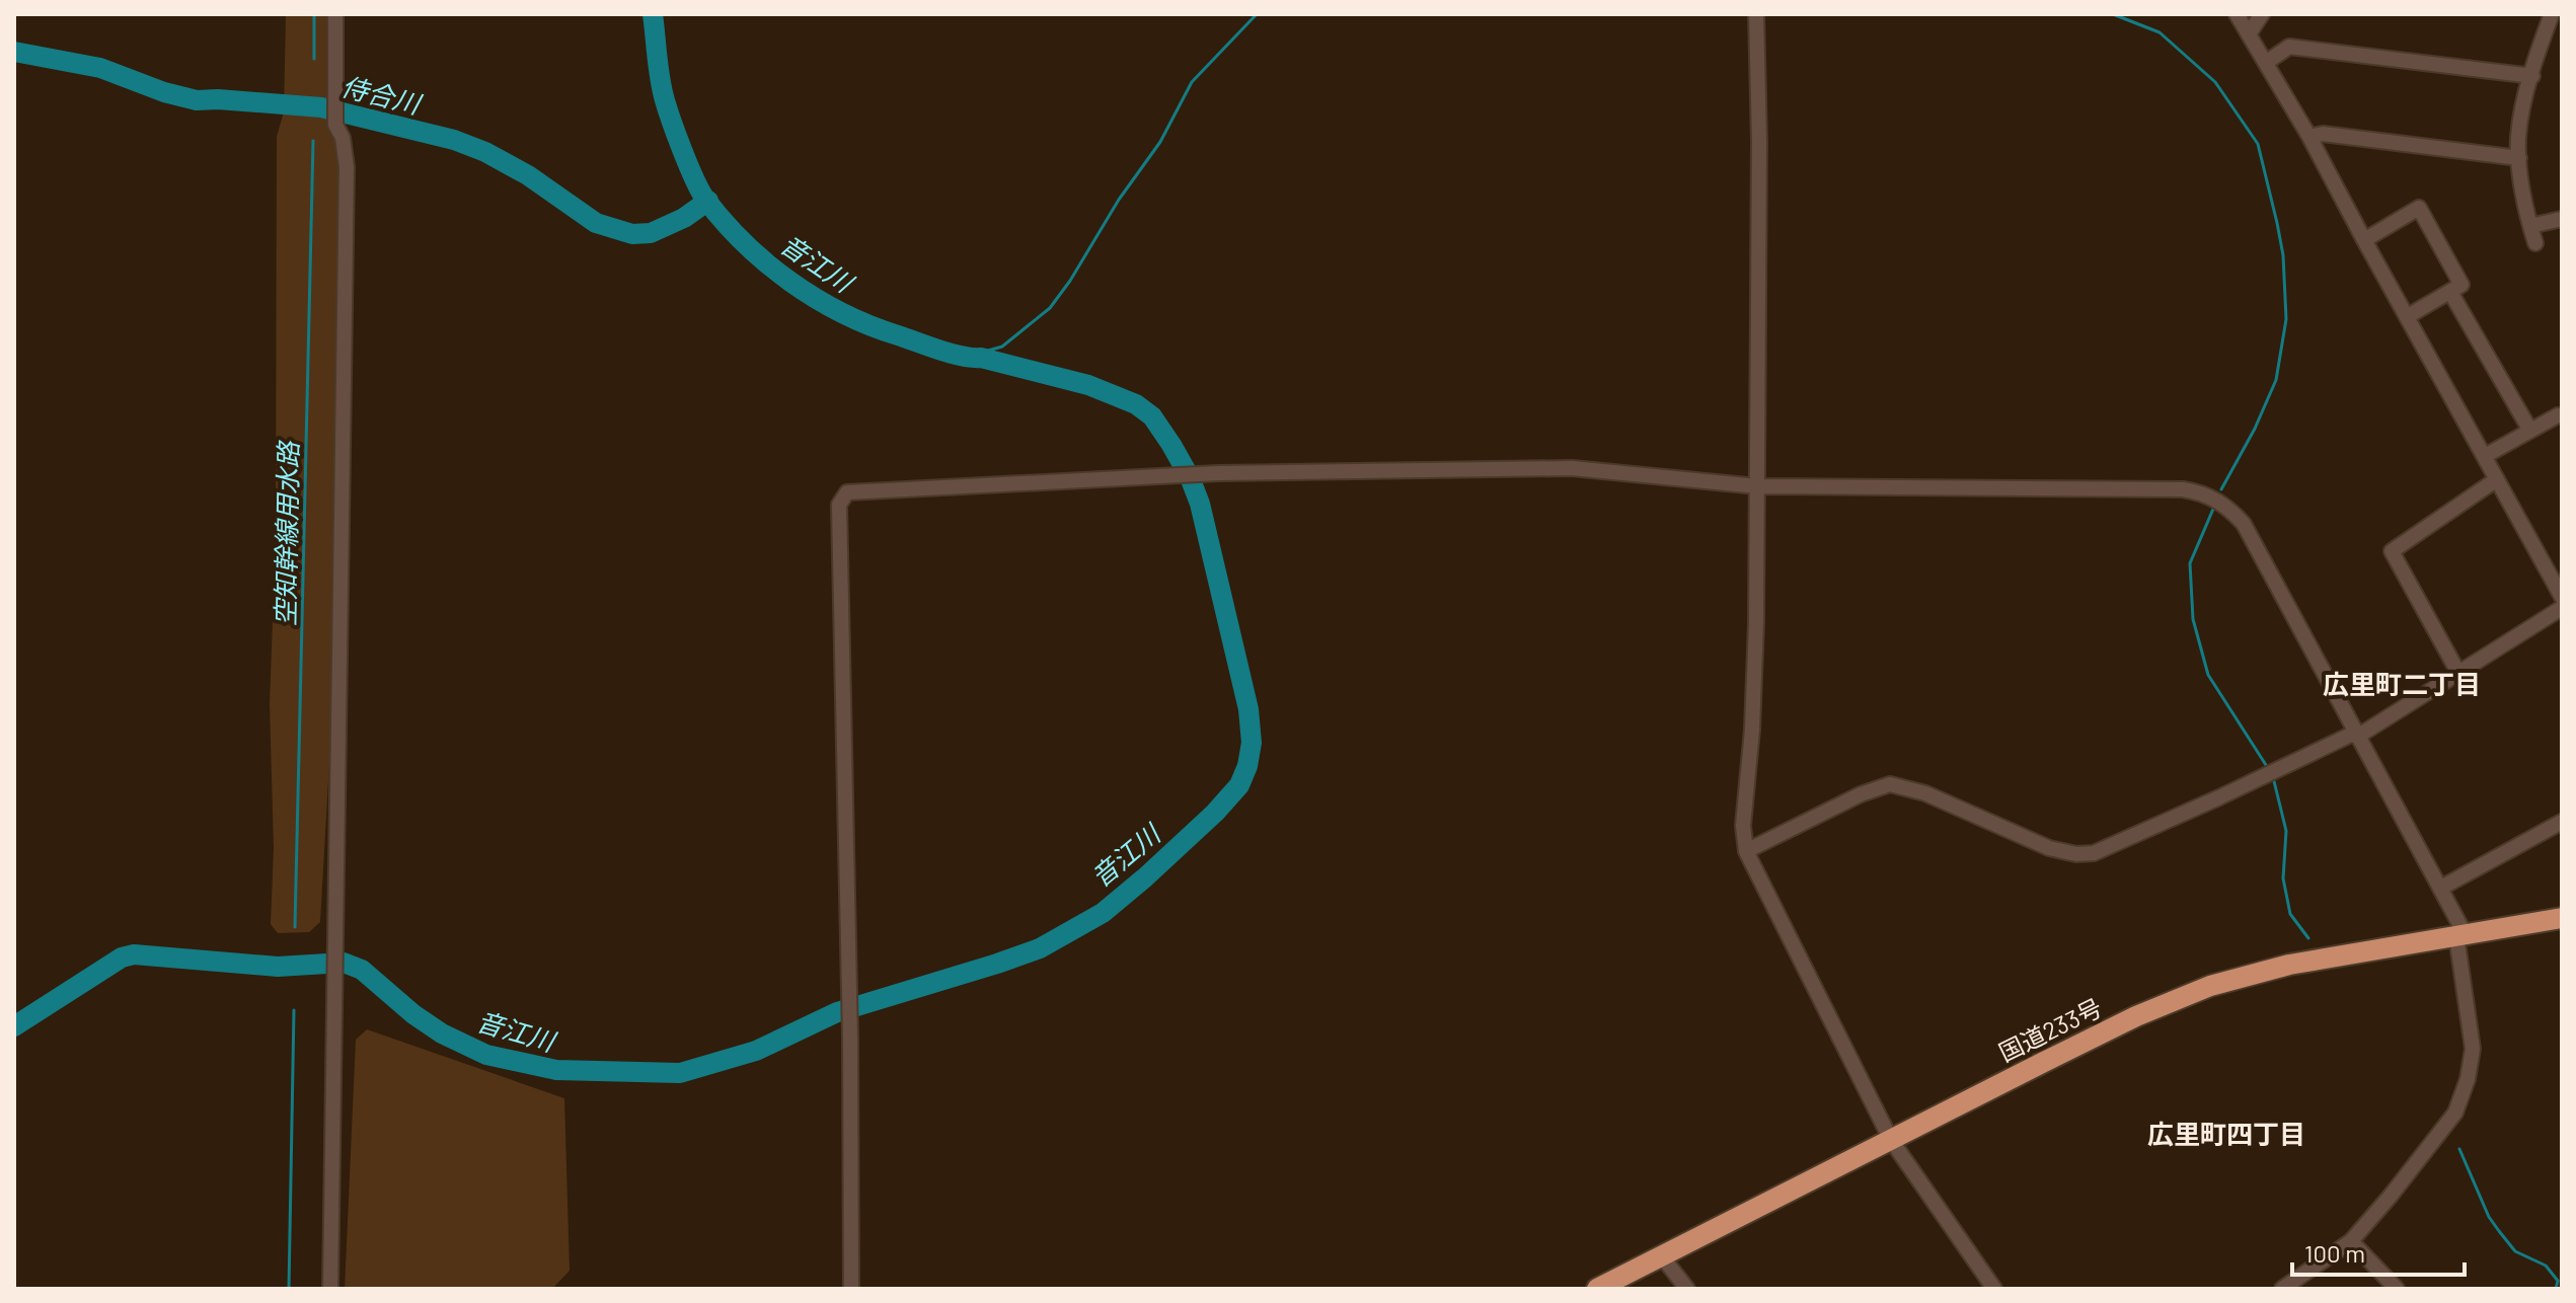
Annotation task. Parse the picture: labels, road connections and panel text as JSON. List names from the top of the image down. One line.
{"streets":{"highway":["国道233号"]},"districts":["広里町二丁目","広里町四丁目"],"water":["侍合川","音江川","空知幹線用水路"],"scale_bar":"100 m"}
